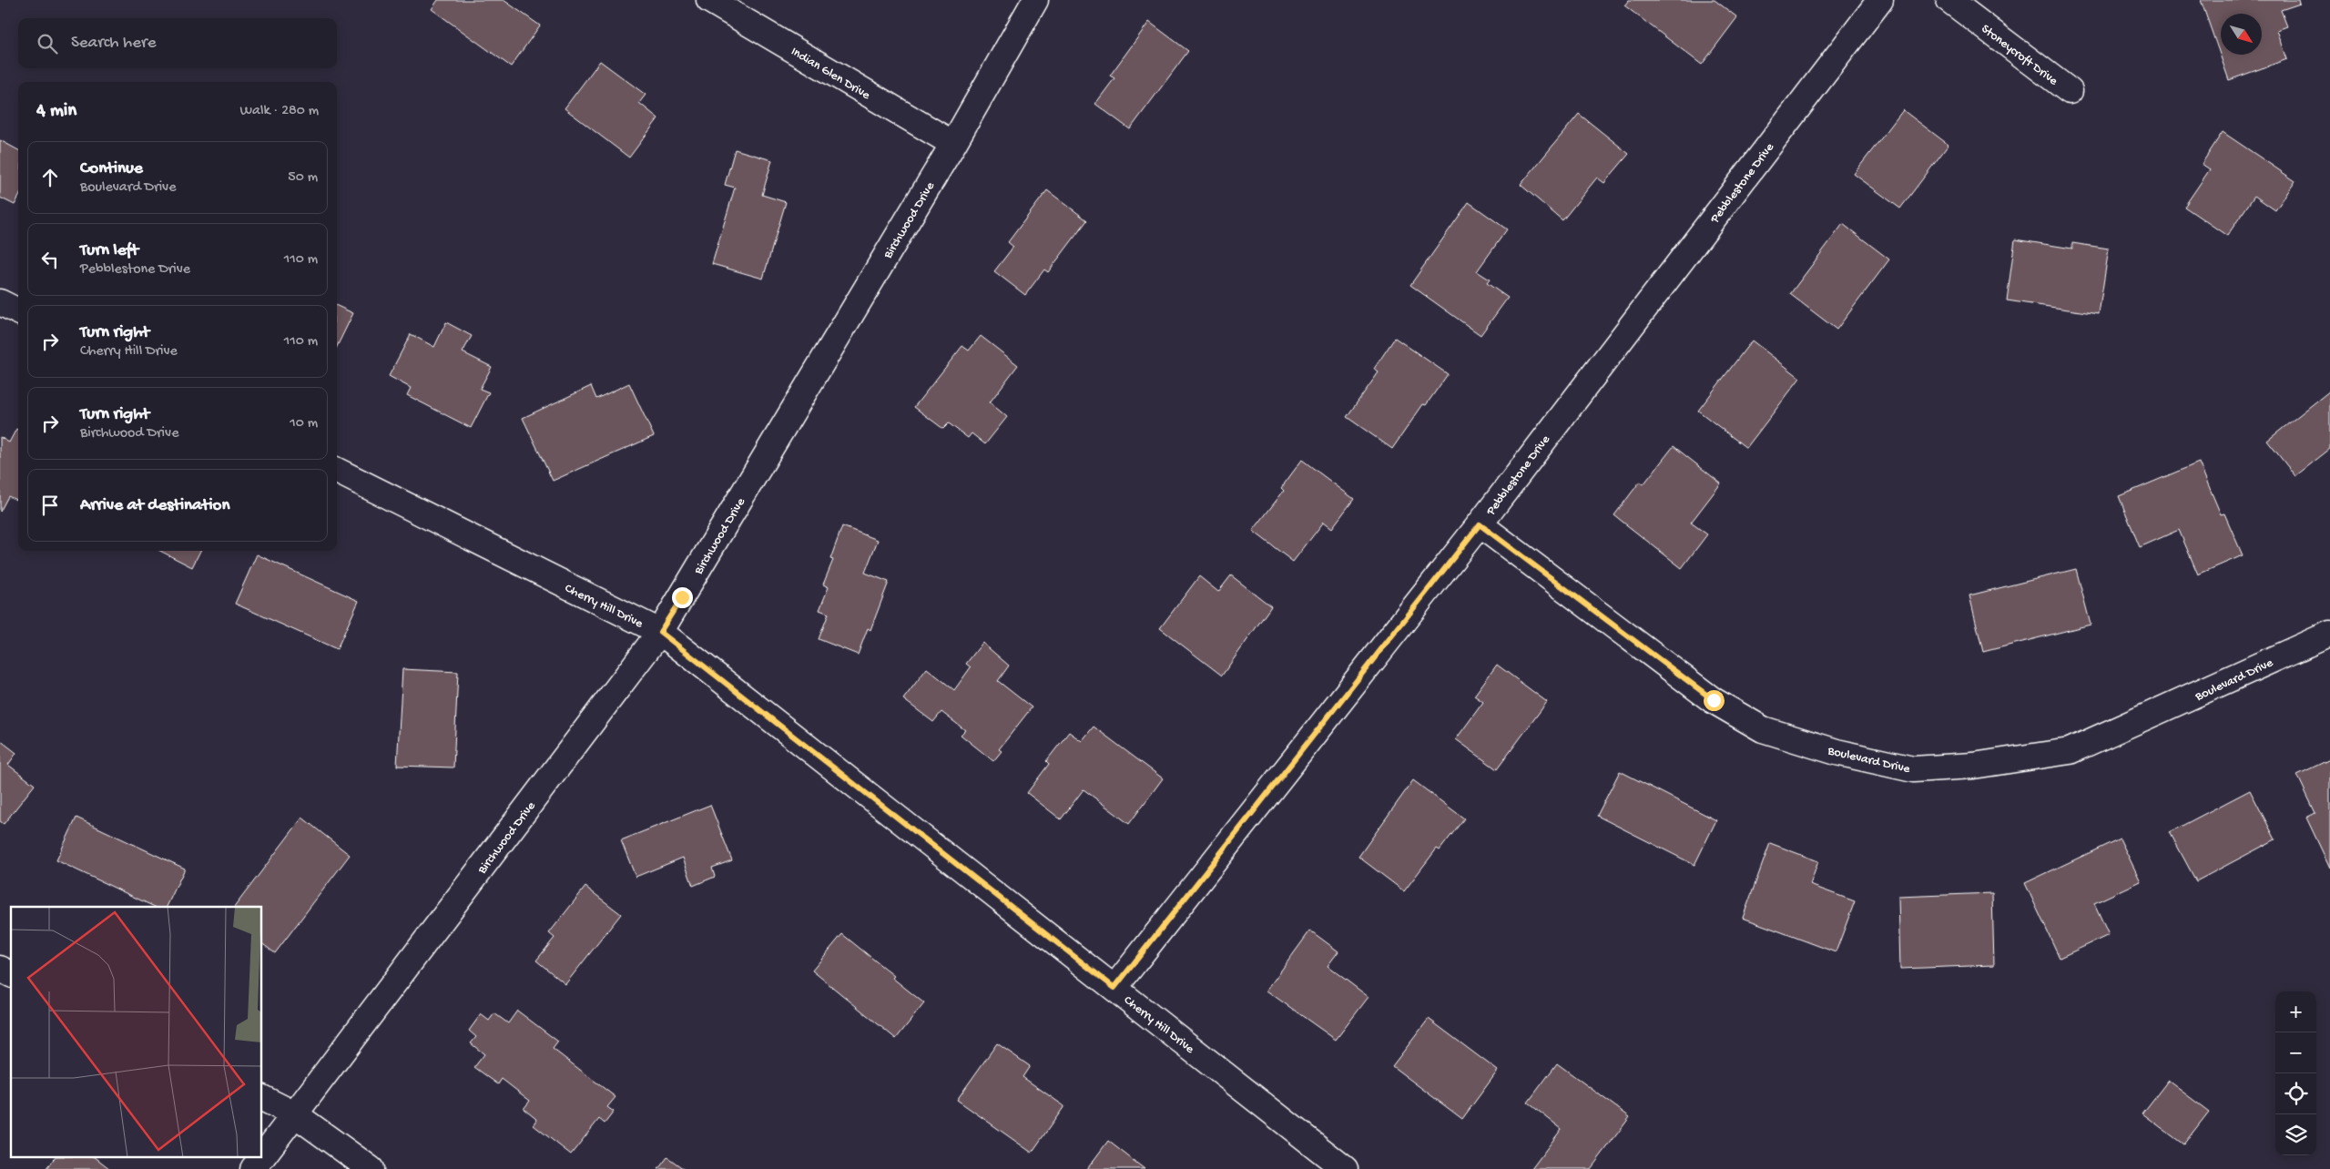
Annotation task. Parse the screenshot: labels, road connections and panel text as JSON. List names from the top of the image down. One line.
{"streets":{"street":["Stoneycroft Drive","Indian Glen Drive","Pebblestone Drive","Birchwood Drive","Cherry Hill Drive","Boulevard Drive"]},"crossings":[["Indian Glen Drive","Birchwood Drive"],["Pebblestone Drive","Cherry Hill Drive"],["Pebblestone Drive","Boulevard Drive"],["Birchwood Drive","Cherry Hill Drive"]],"north":"bottom right","page":{"search":"Search here","heading":["4 min","Walk · 280 m"],"list":[["Continue","Boulevard Drive","50 m"],["Turn left","Pebblestone Drive","110 m"],["Turn right","Cherry Hill Drive","110 m"],["Turn right","Birchwood Drive","10 m"],"Arrive at destination"],"map_buttons":["+","−"]}}
